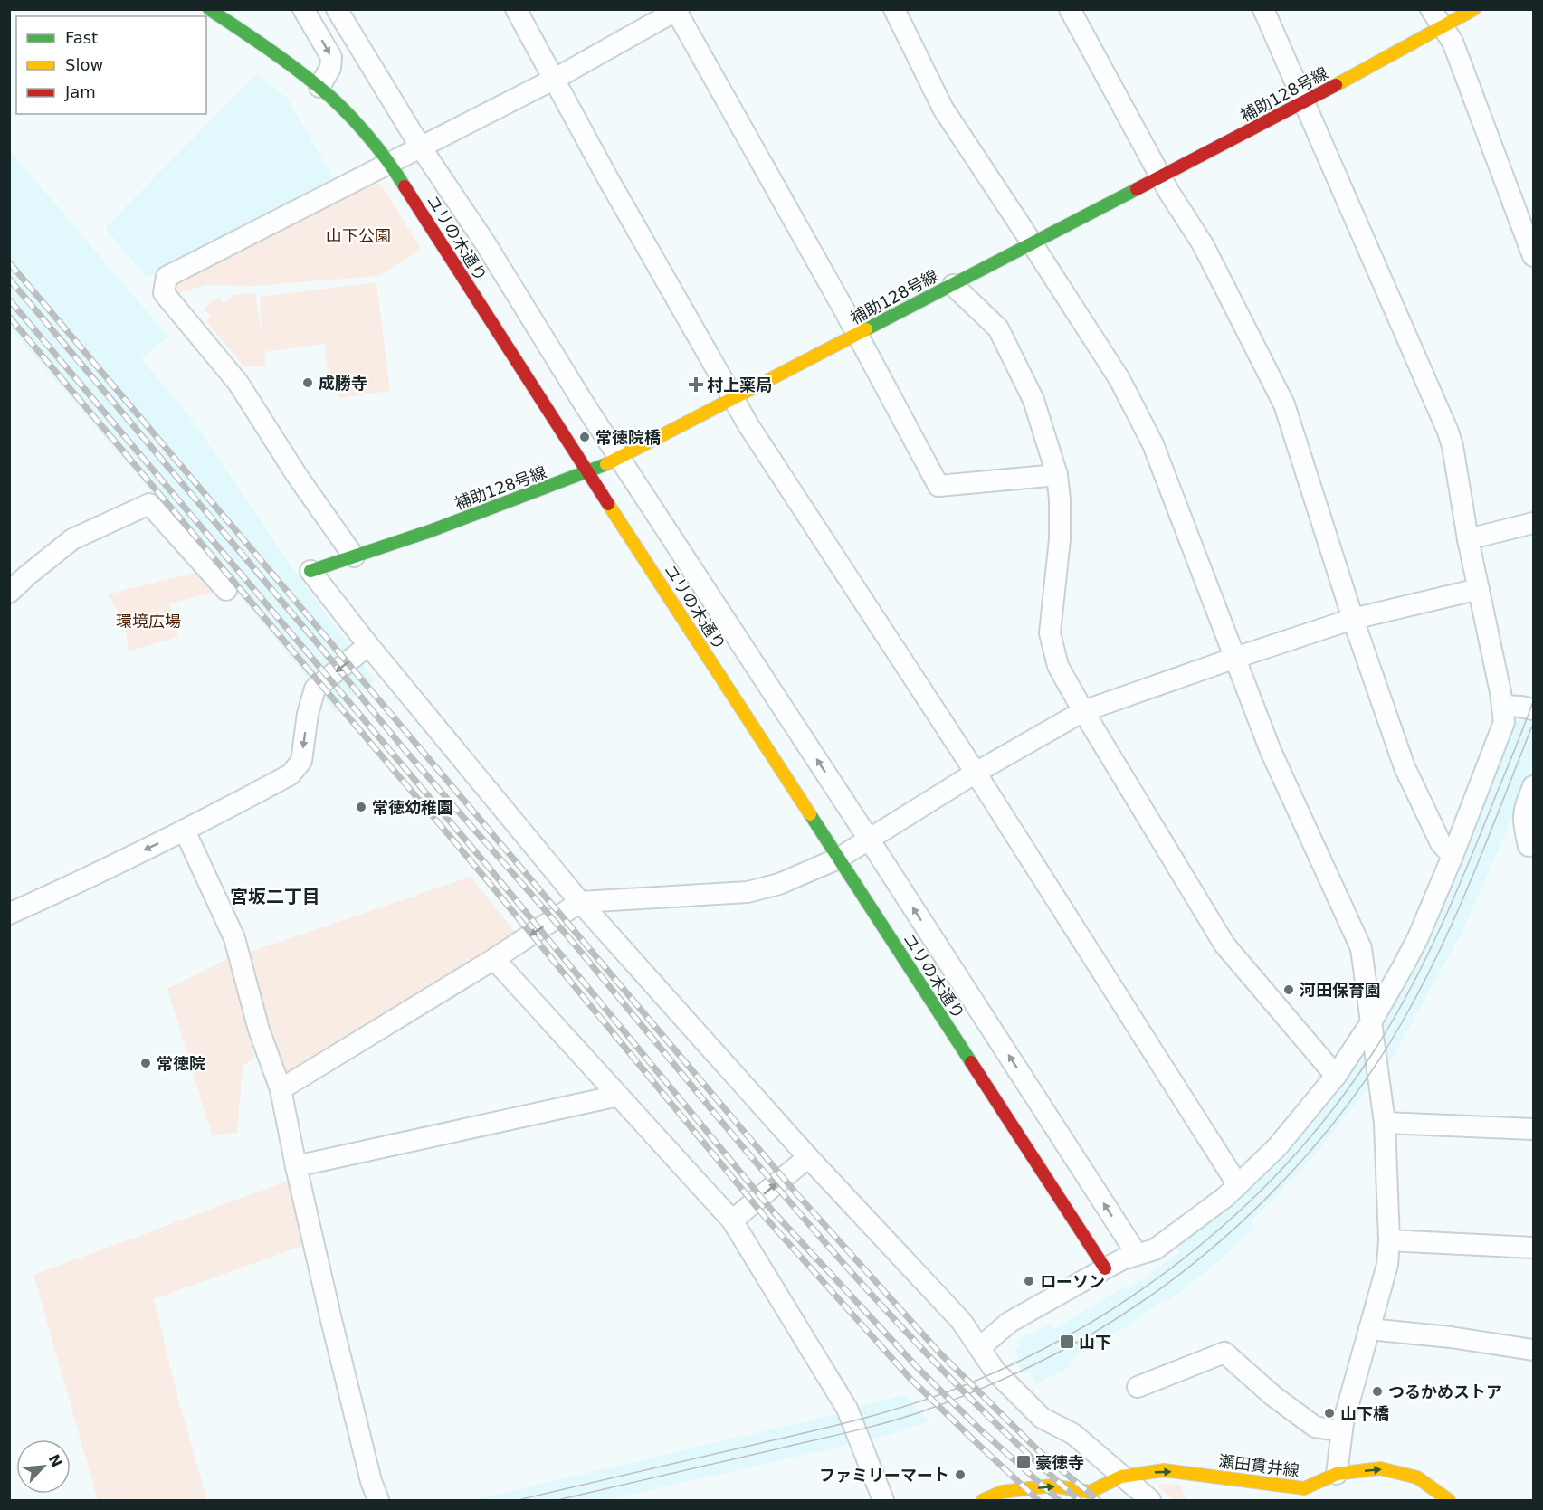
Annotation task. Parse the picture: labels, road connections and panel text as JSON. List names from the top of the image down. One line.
{"streets":{"street":["補助128号線","ユリの木通り","瀬田貫井線"]},"crossings":[["補助128号線","ユリの木通り"]],"one_way":["瀬田貫井線"],"districts":["宮坂二丁目"],"parks":["山下公園","環境広場"],"places":{"other":["成勝寺","常徳院橋","常徳幼稚園","河田保育園","常徳院","ローソン","つるかめストア","山下橋","ファミリーマート"],"health":["村上薬局"],"transit":["山下","豪徳寺"]},"legend":["Fast","Slow","Jam"],"north":"top right"}
